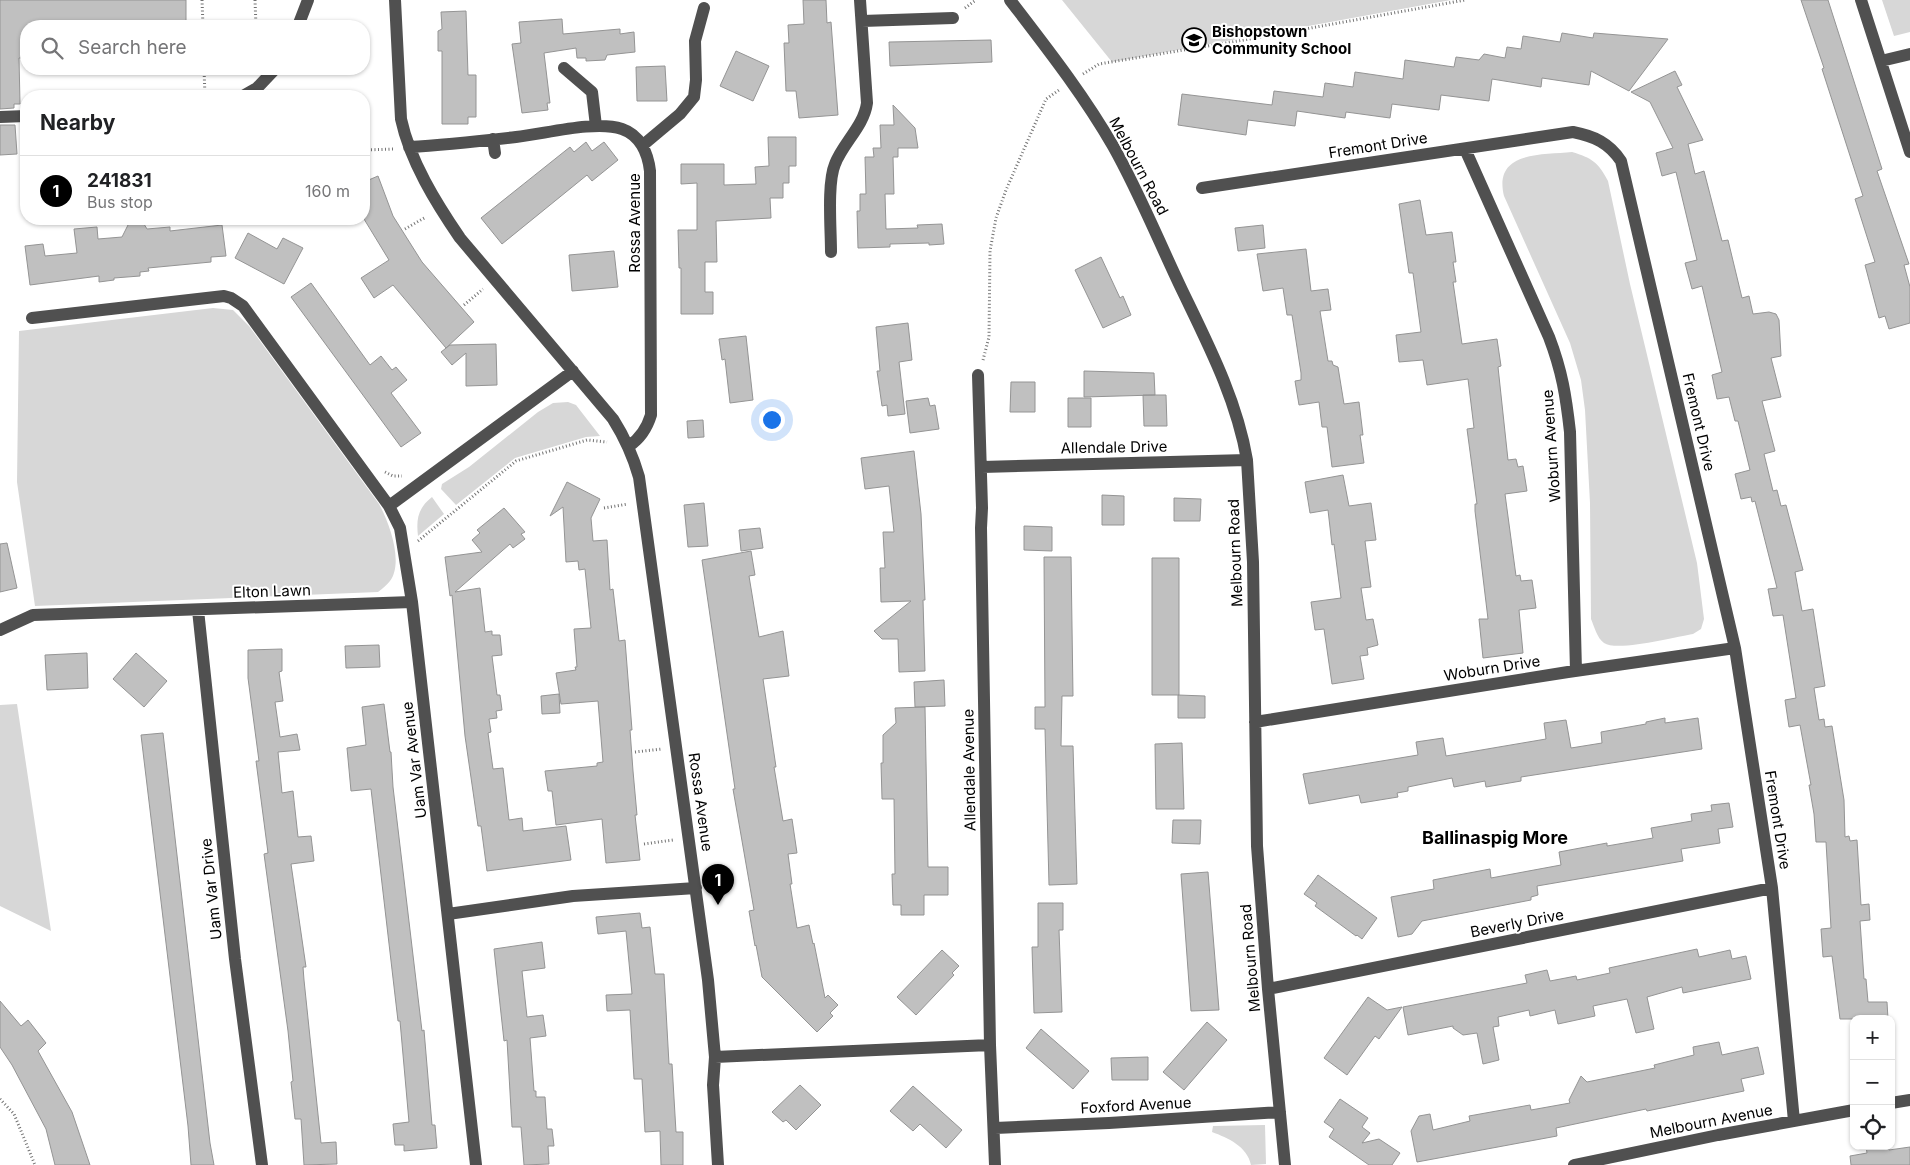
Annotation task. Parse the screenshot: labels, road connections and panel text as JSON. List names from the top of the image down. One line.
{"streets":{"street":["Fremont Drive","Melbourn Road","Rossa Avenue","Woburn Avenue","Allendale Drive","Elton Lawn","Woburn Drive","Uam Var Avenue","Allendale Avenue","Uam Var Drive","Beverly Drive","Foxford Avenue","Melbourn Avenue"]},"crossings":[["Fremont Drive","Woburn Avenue"],["Fremont Drive","Woburn Drive"],["Fremont Drive","Beverly Drive"],["Fremont Drive","Melbourn Avenue"],["Melbourn Road","Allendale Drive"],["Melbourn Road","Woburn Drive"],["Melbourn Road","Beverly Drive"],["Melbourn Road","Foxford Avenue"],["Woburn Avenue","Woburn Drive"],["Allendale Drive","Allendale Avenue"],["Elton Lawn","Uam Var Avenue"],["Elton Lawn","Uam Var Drive"],["Allendale Avenue","Foxford Avenue"]],"districts":["Ballinaspig More"],"places":{"school or university":["Bishopstown Community School"]},"page":{"search":"Search here","heading":"Nearby","list":[{"mark":"1","name":"241831","note":"Bus stop","value":"160 m"}],"pins":"1","map_buttons":["+","−"]}}
